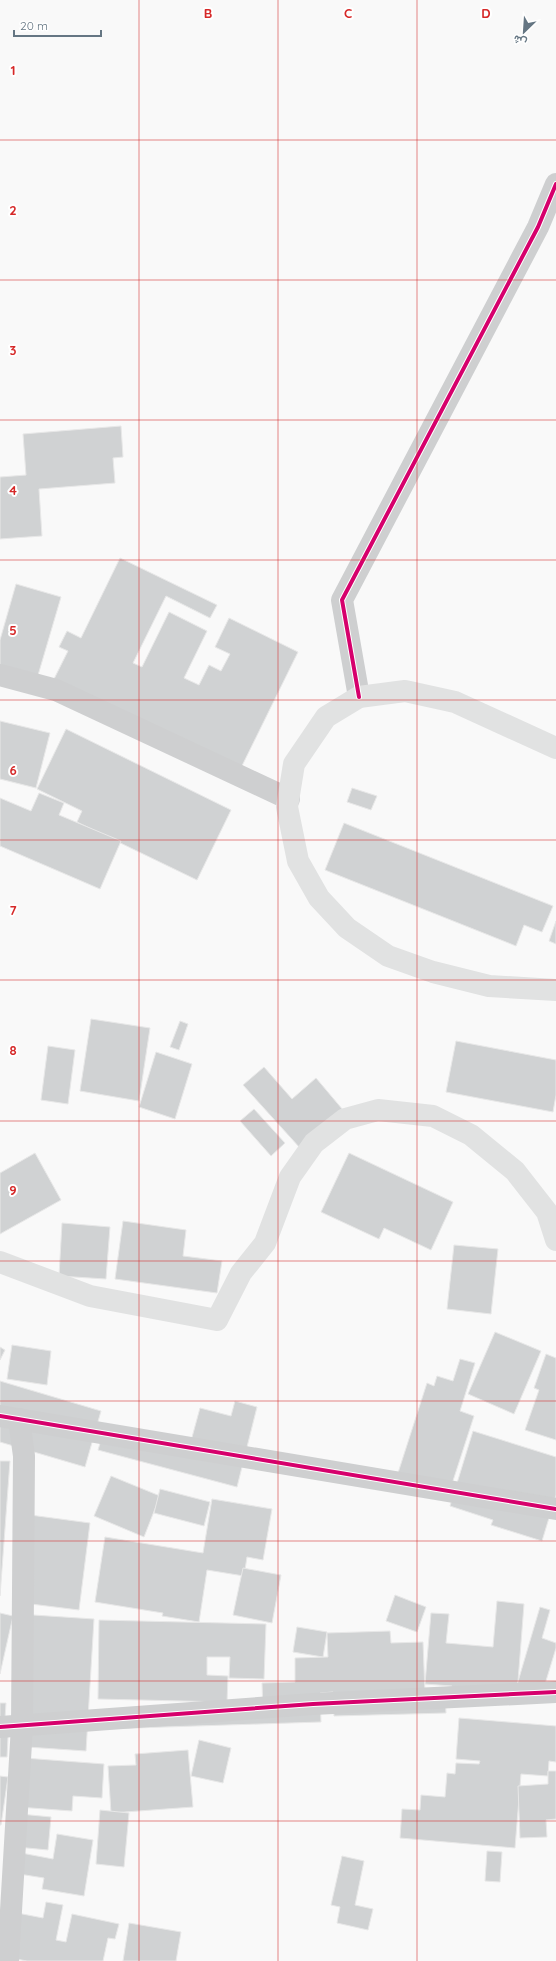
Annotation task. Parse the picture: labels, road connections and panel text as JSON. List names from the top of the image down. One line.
{"scale_bar":"20 m","north":"bottom left","grid":{"columns":["B","C","D"],"rows":["1","2","3","4","5","6","7","8","9"]}}
